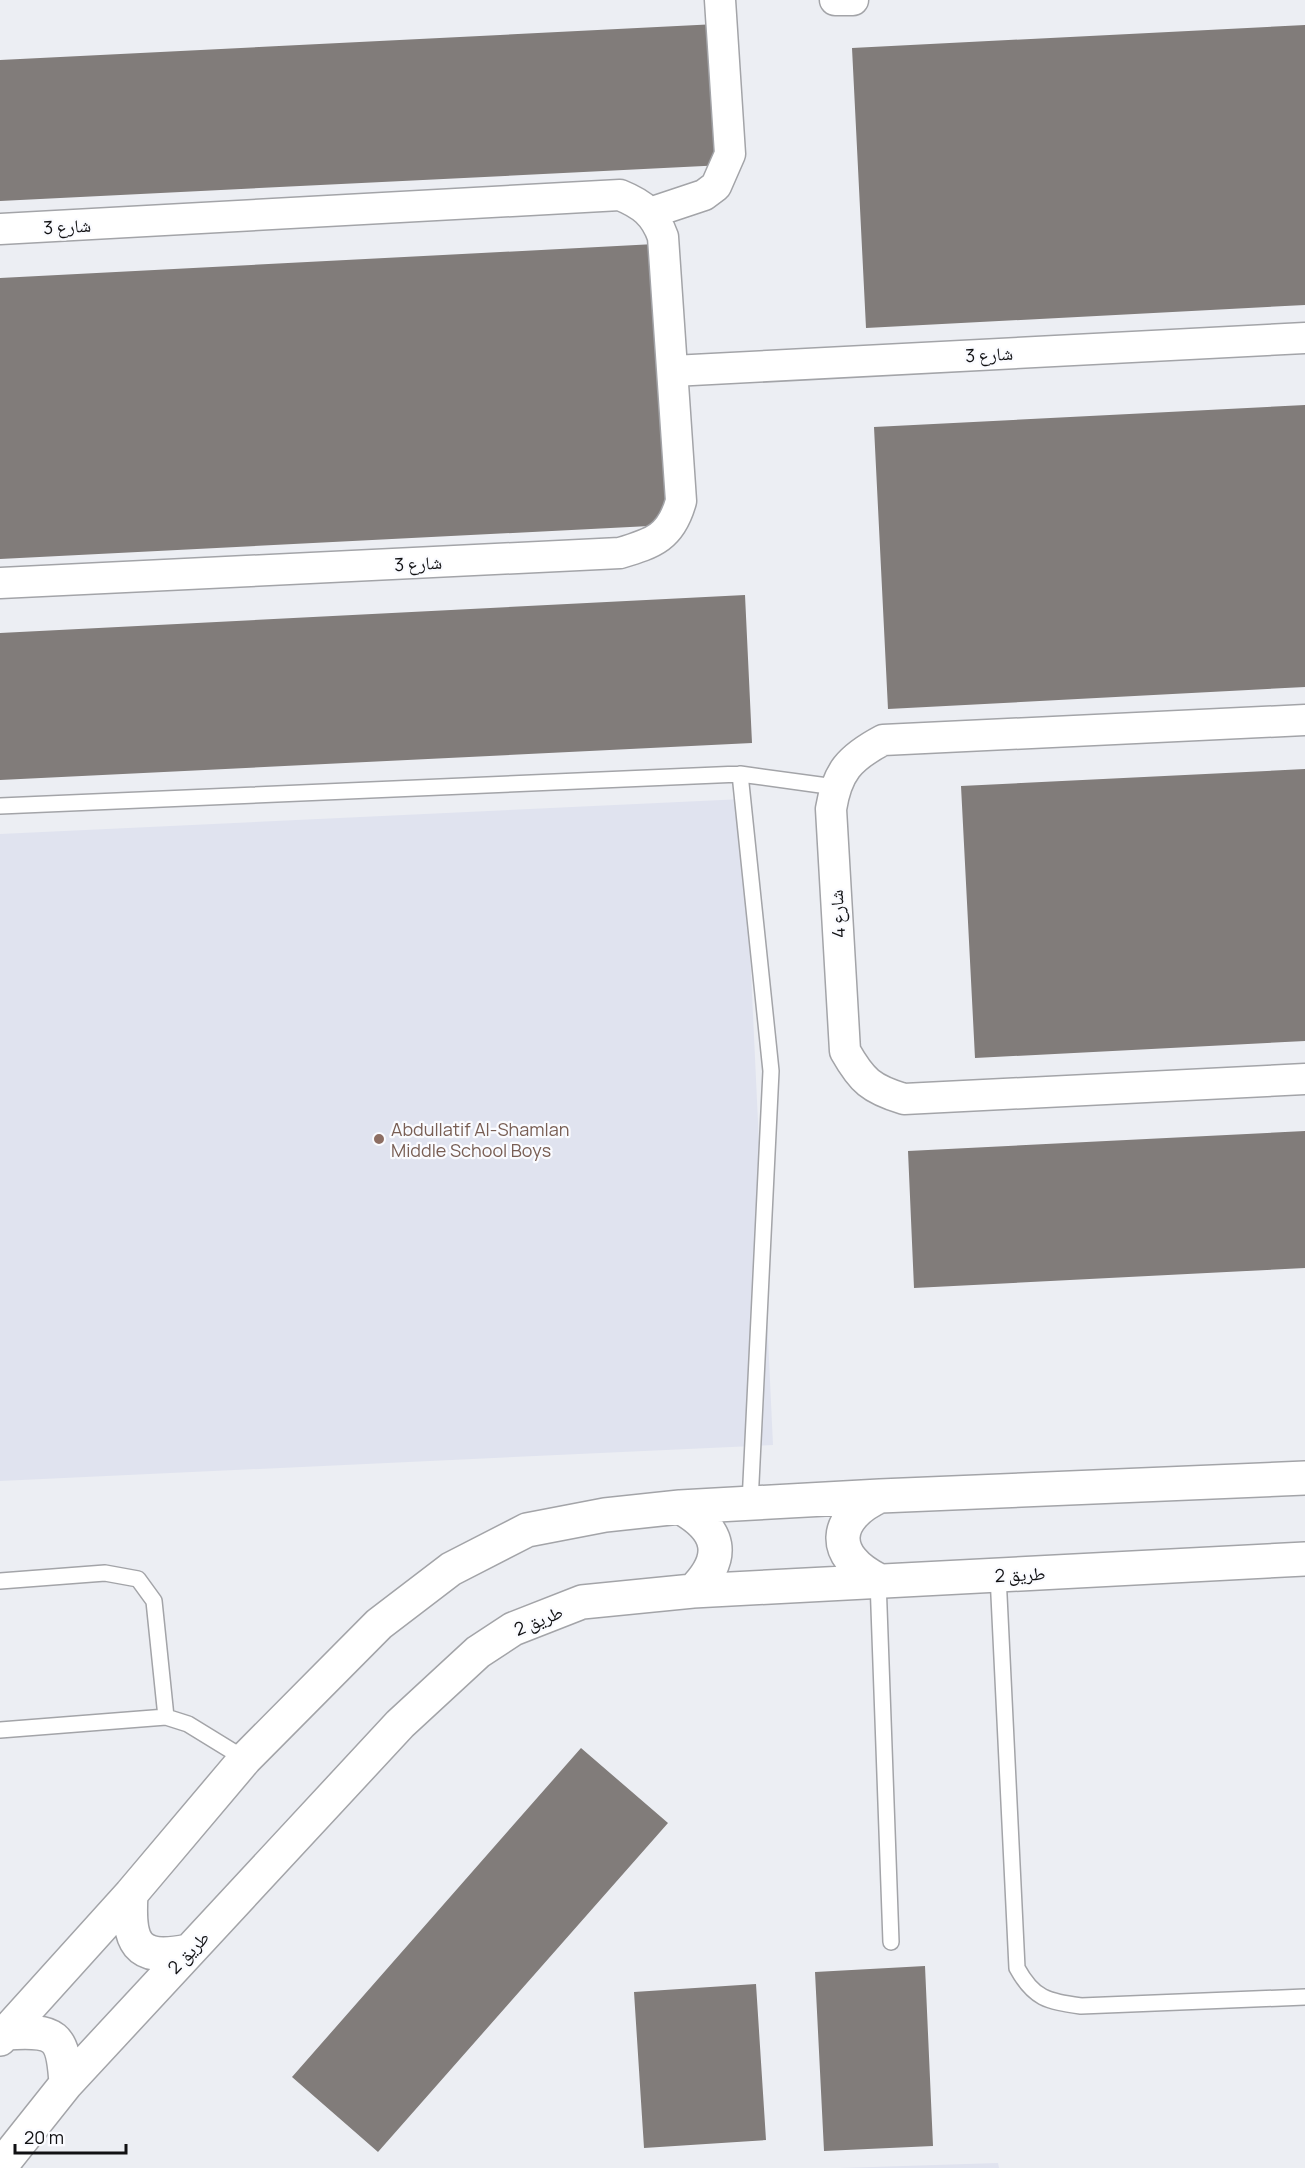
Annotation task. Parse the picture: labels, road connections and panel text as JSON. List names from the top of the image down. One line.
{"streets":{"street":["شارع 3","شارع 4","طريق 2"]},"places":["Abdullatif Al-Shamlan Middle School Boys"],"scale_bar":"20 m"}
